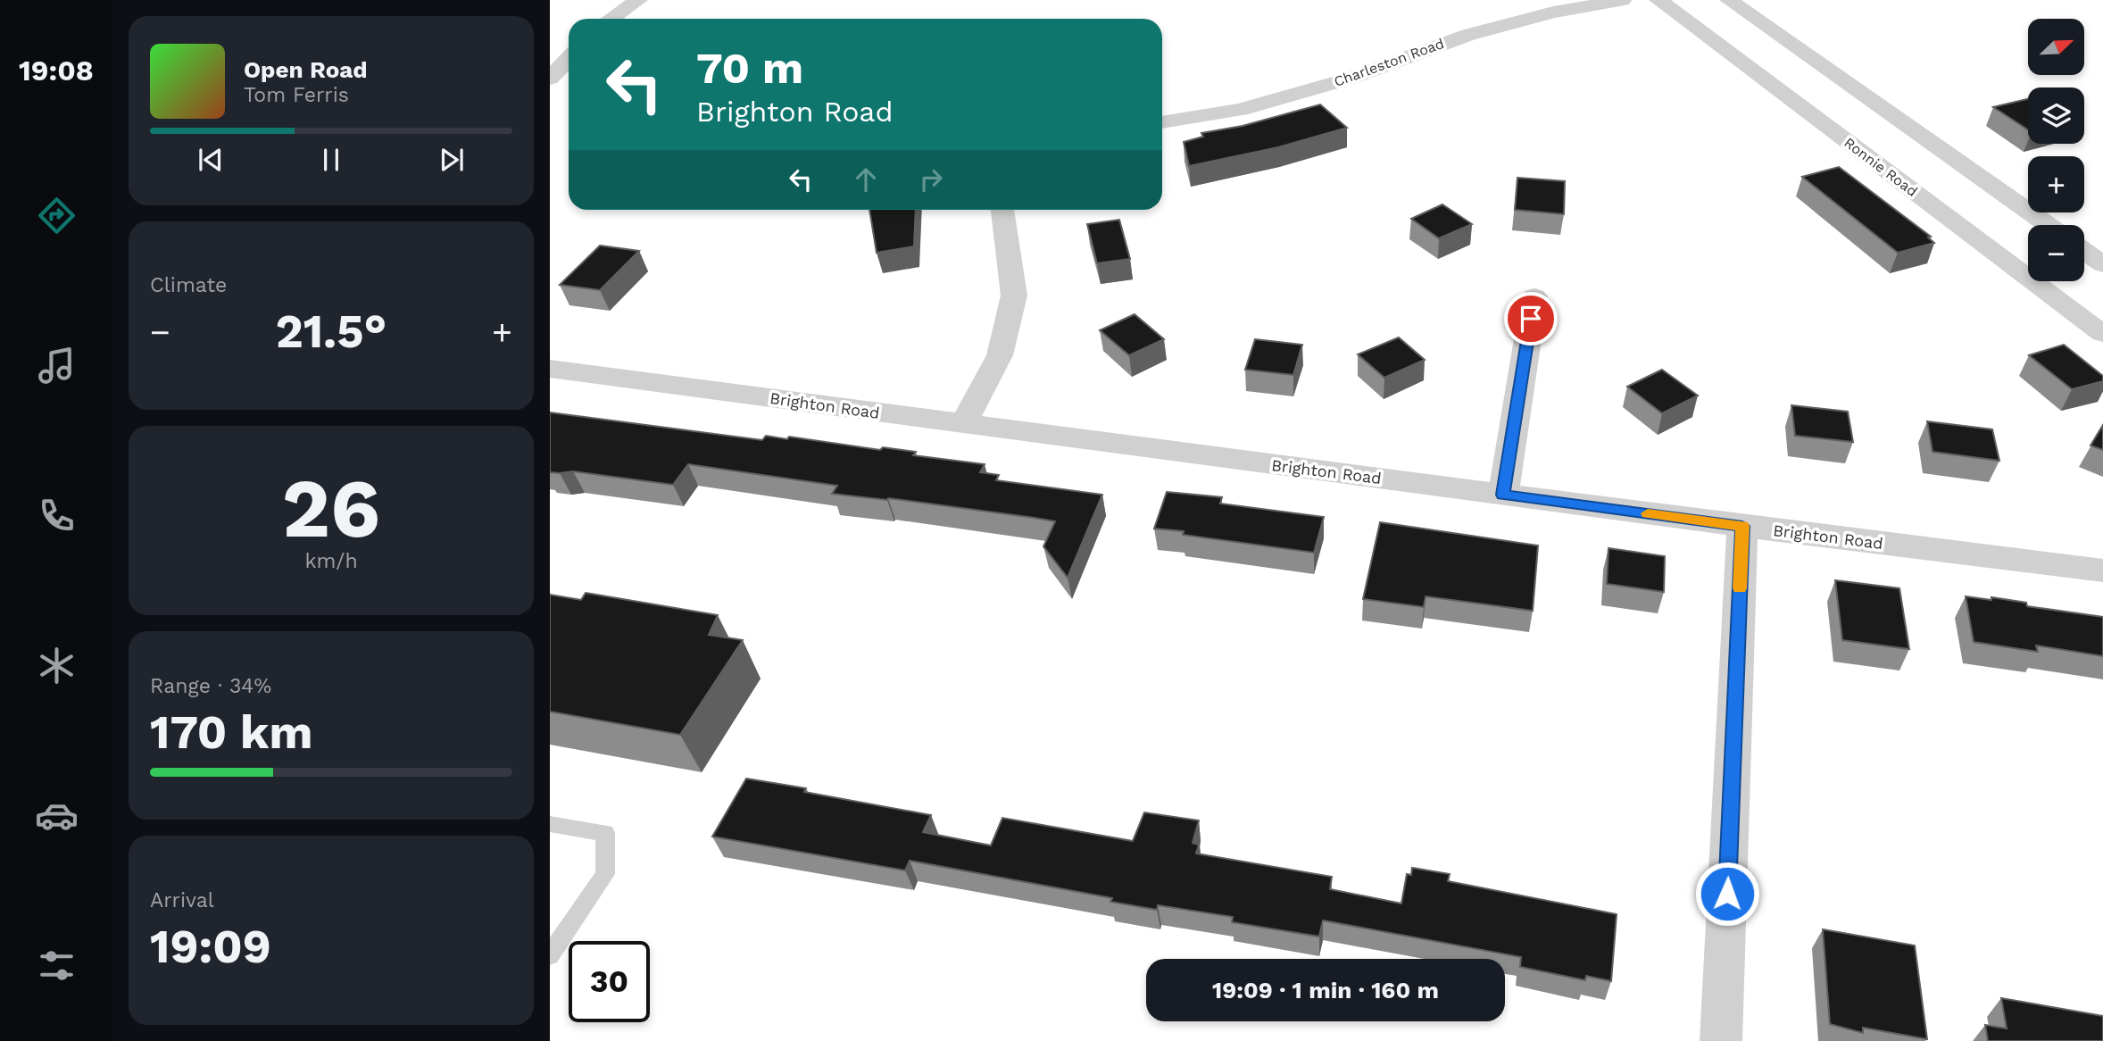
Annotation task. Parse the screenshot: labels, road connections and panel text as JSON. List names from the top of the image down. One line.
{"streets":{"street":["Charleston Road","Ronnie Road","Brighton Road"]},"north":"top right","page":{"tabs":"19:08","map_buttons":["+","−"],"turn":["70 m","Brighton Road"],"song":["Open Road","Tom Ferris"],"tile":["Climate",["26","km/h"],["Range · 34%","170 km"],["Arrival","19:09"]],"heat":["−","21.5°","+"],"limit":"30","trip":"19:09 · 1 min · 160 m"}}
